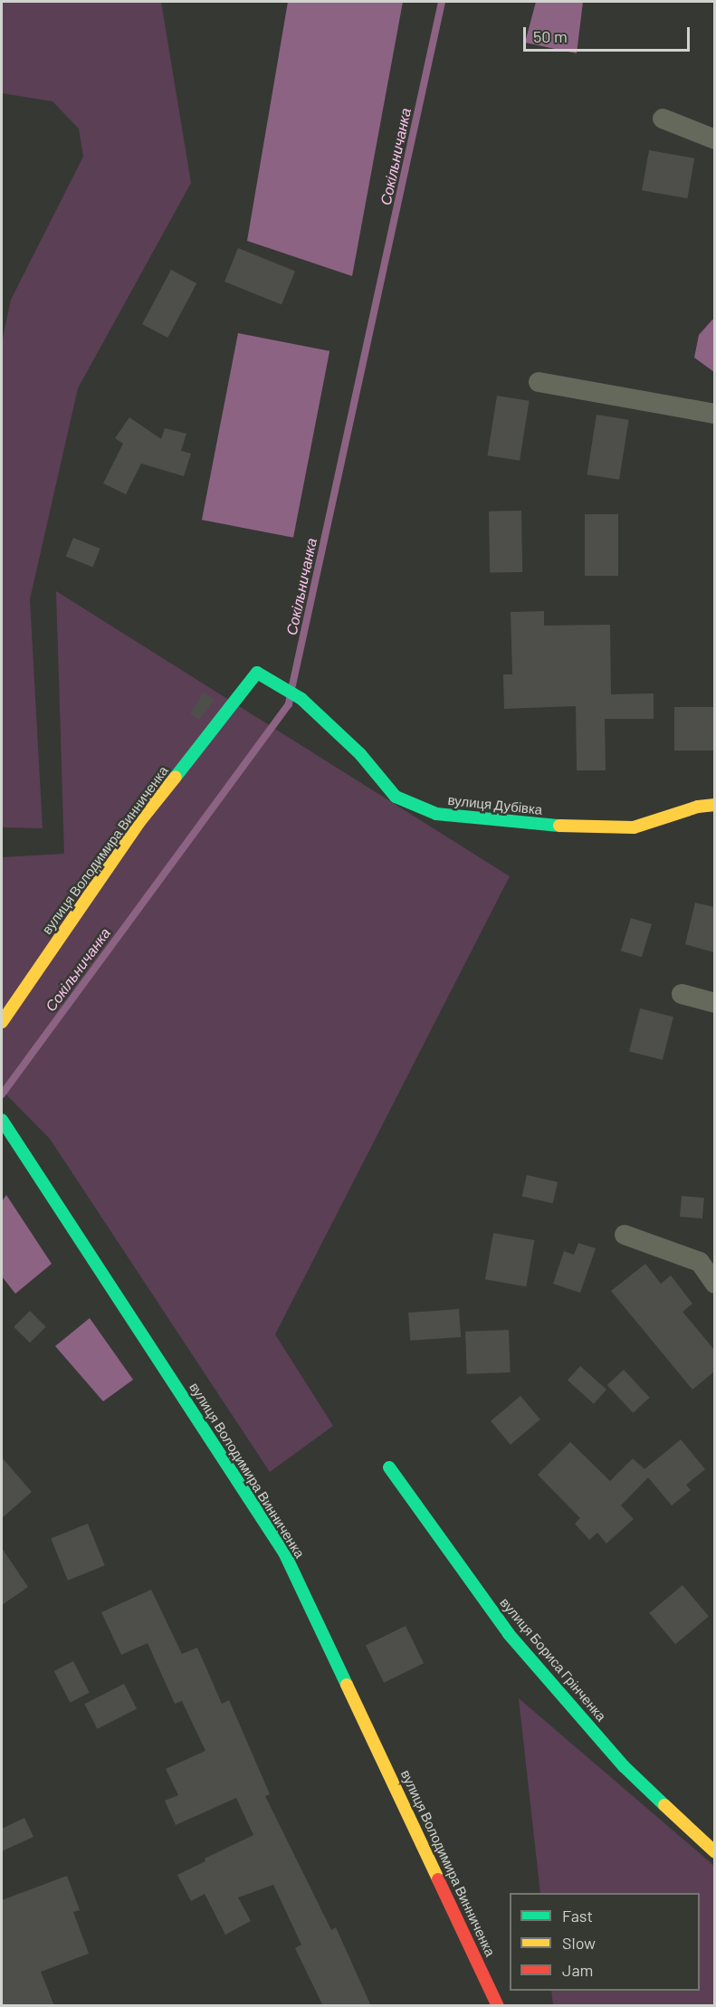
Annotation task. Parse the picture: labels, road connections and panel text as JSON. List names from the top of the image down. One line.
{"streets":{"street":["вулиця Дубівка","вулиця Володимира Винниченка","вулиця Бориса Грінченка"]},"crossings":[["вулиця Дубівка","вулиця Володимира Винниченка"]],"water":["Сокільничанка"],"legend":["Fast","Slow","Jam"],"scale_bar":"50 m"}
